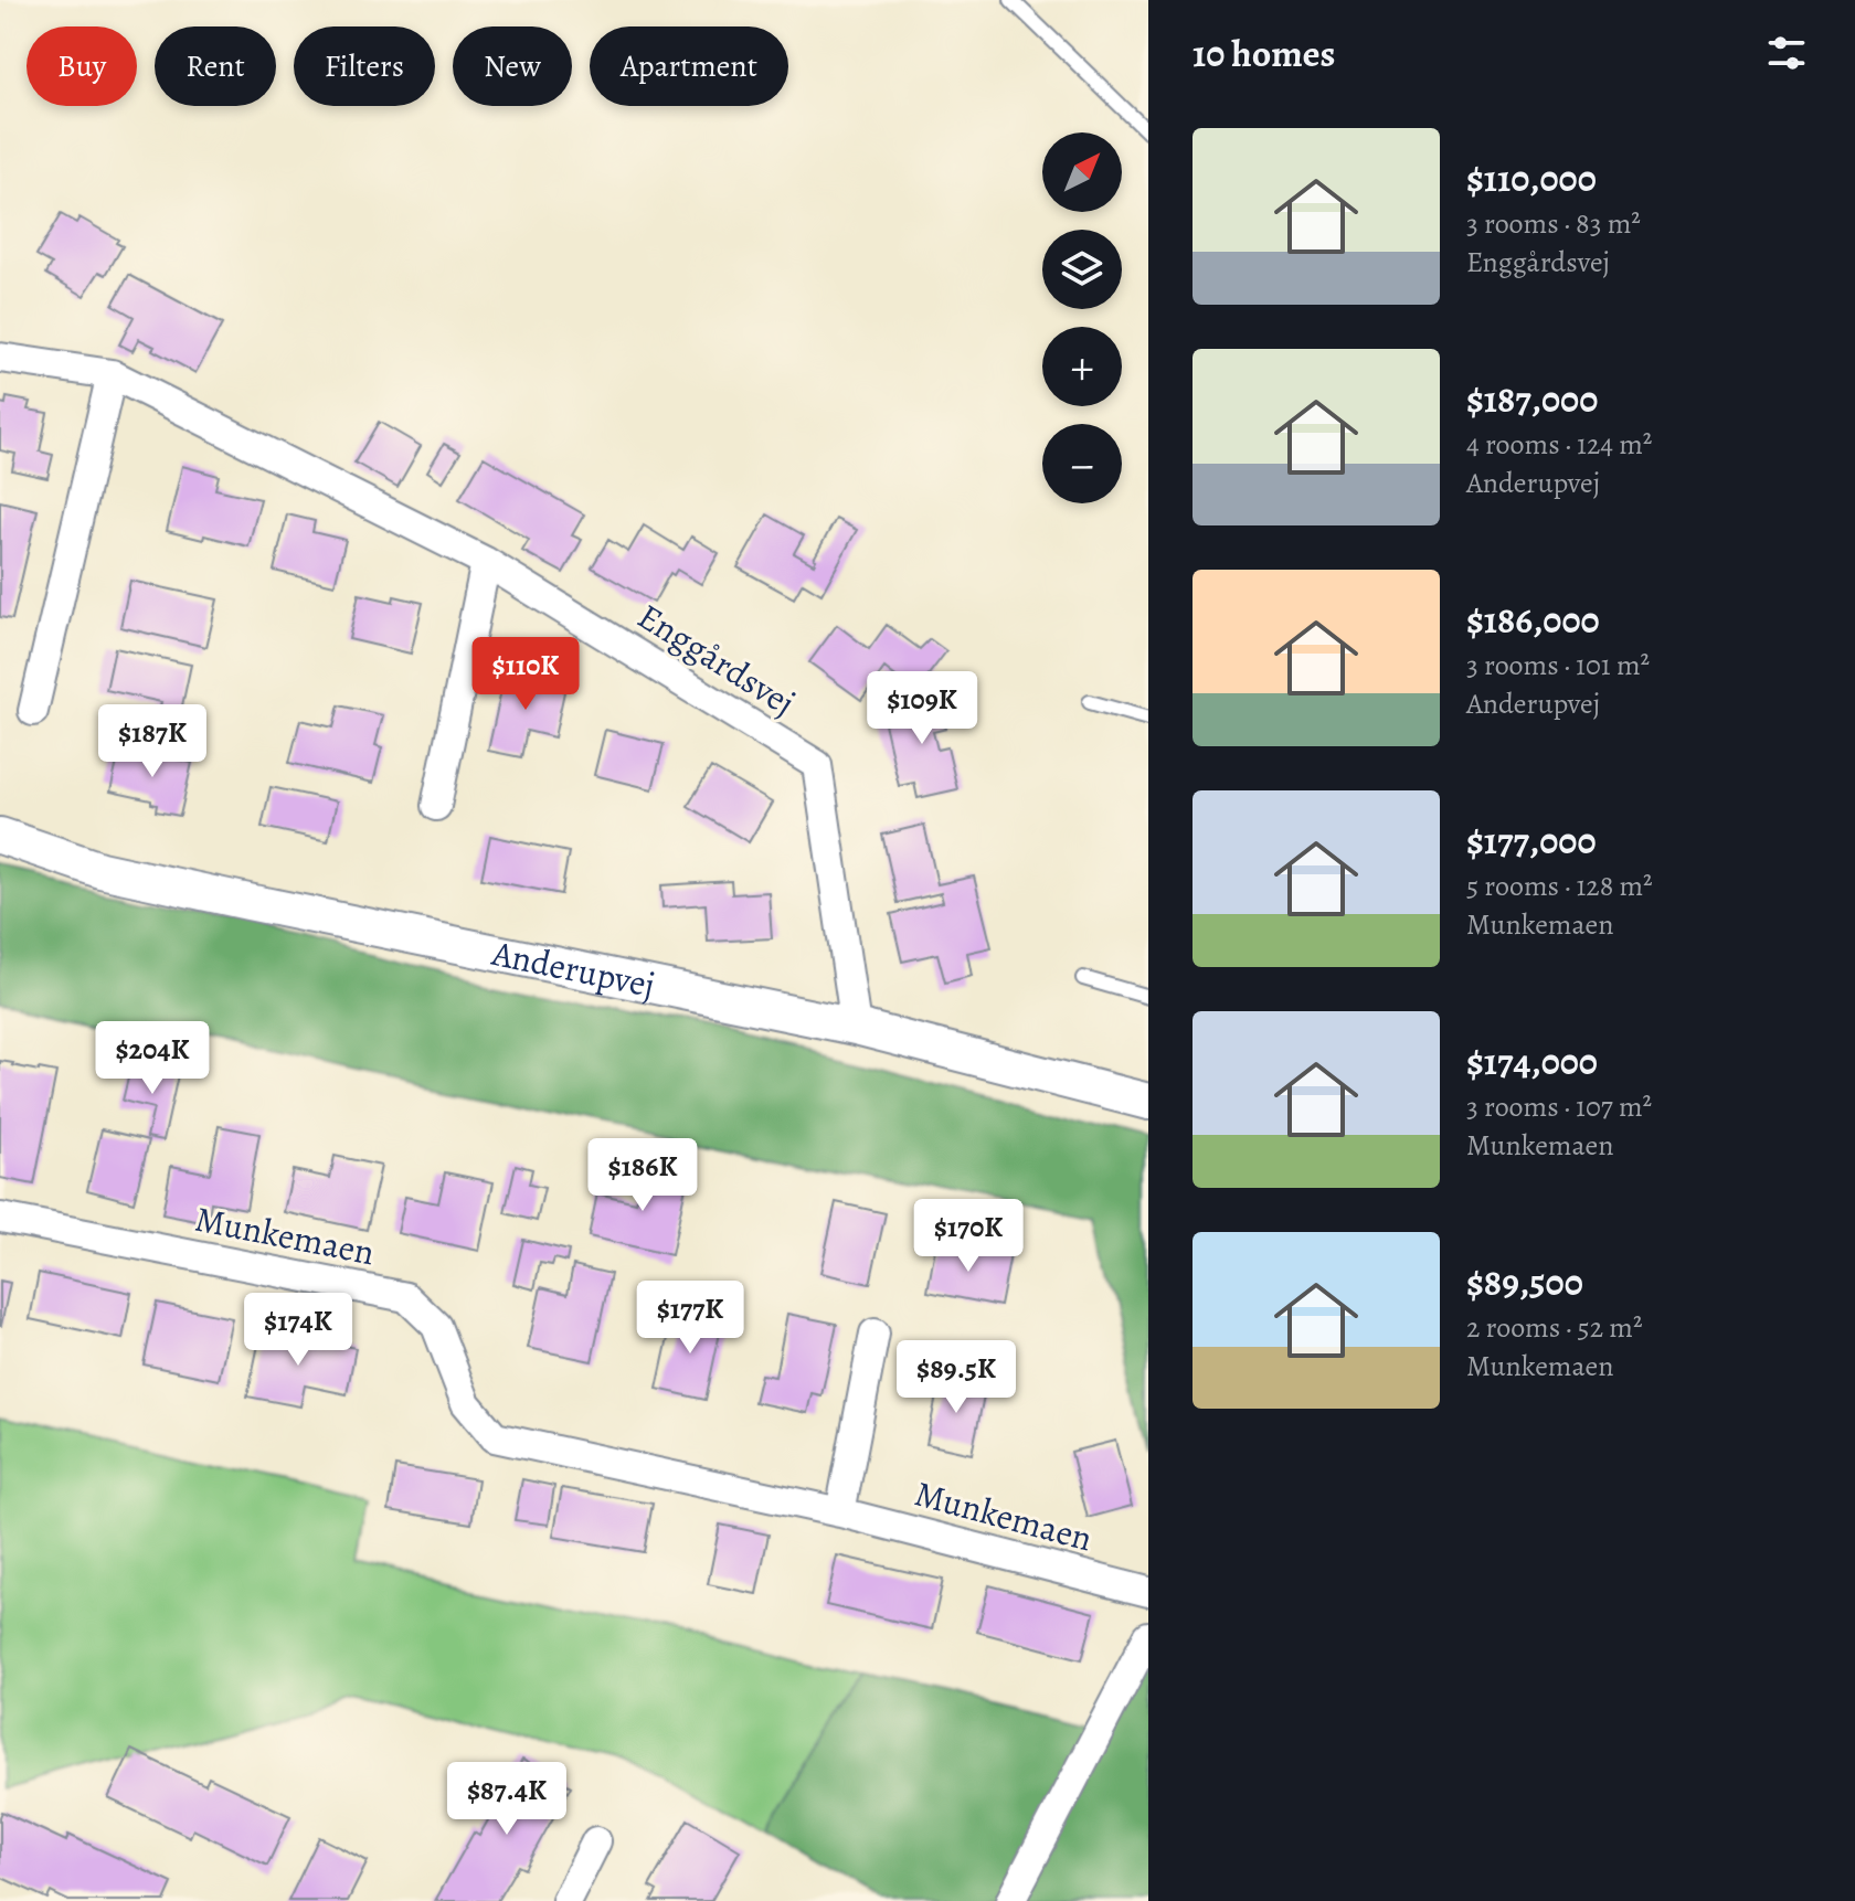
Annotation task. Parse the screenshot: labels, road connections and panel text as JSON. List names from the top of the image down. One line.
{"streets":{"street":["Enggårdsvej","Anderupvej","Munkemaen"]},"crossings":[["Enggårdsvej","Anderupvej"]],"north":"top right","page":{"heading":"10 homes","chip":["Buy","Rent","Filters","New","Apartment"],"list":[{"name":"$110,000","note":"3 rooms · 83 m² · Enggårdsvej"},{"name":"$187,000","note":"4 rooms · 124 m² · Anderupvej"},{"name":"$186,000","note":"3 rooms · 101 m² · Anderupvej"},{"name":"$177,000","note":"5 rooms · 128 m² · Munkemaen"},{"name":"$174,000","note":"3 rooms · 107 m² · Munkemaen"},{"name":"$89,500","note":"2 rooms · 52 m² · Munkemaen"}],"map_buttons":["+","−"],"price":["$110K","$109K","$187K","$204K","$186K","$170K","$177K","$174K","$89.5K","$87.4K"]}}
